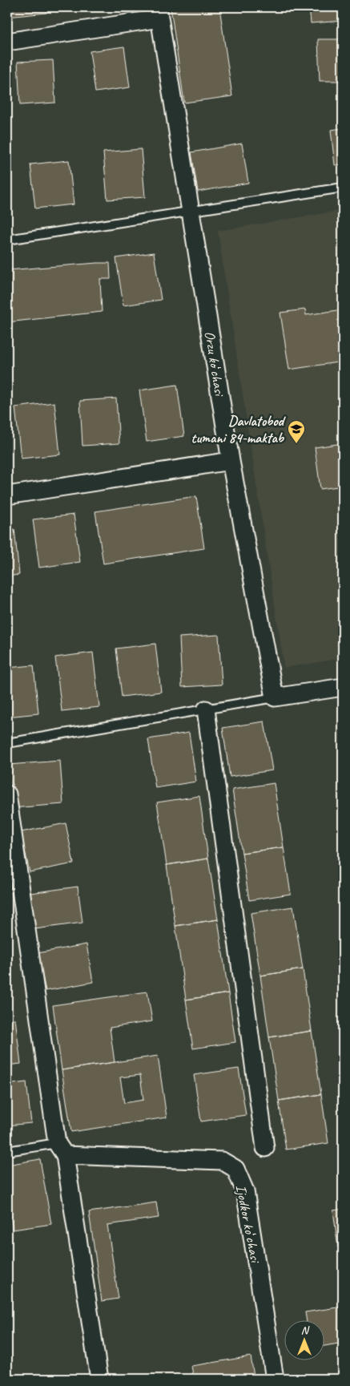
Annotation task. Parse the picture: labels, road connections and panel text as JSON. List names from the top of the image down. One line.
{"streets":{"street":["Orzu koʻchasi","Ijodkor koʻchasi"]},"places":{"school or university":["Davlatobod tumani 84-maktab"]},"north":"top"}
